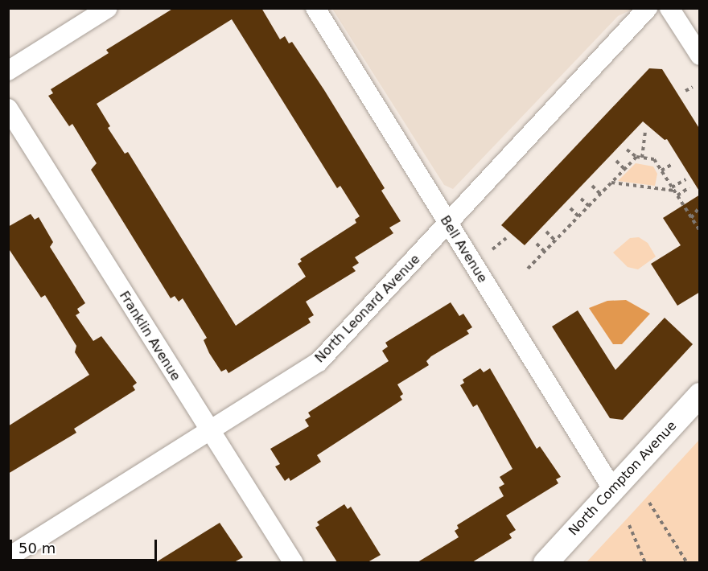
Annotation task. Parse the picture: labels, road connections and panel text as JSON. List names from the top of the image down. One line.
{"streets":{"main road":["North Compton Avenue"],"street":["Bell Avenue","North Leonard Avenue","Franklin Avenue"]},"crossings":[["Bell Avenue","North Leonard Avenue"],["Bell Avenue","North Compton Avenue"],["North Leonard Avenue","Franklin Avenue"]],"scale_bar":"50 m"}
